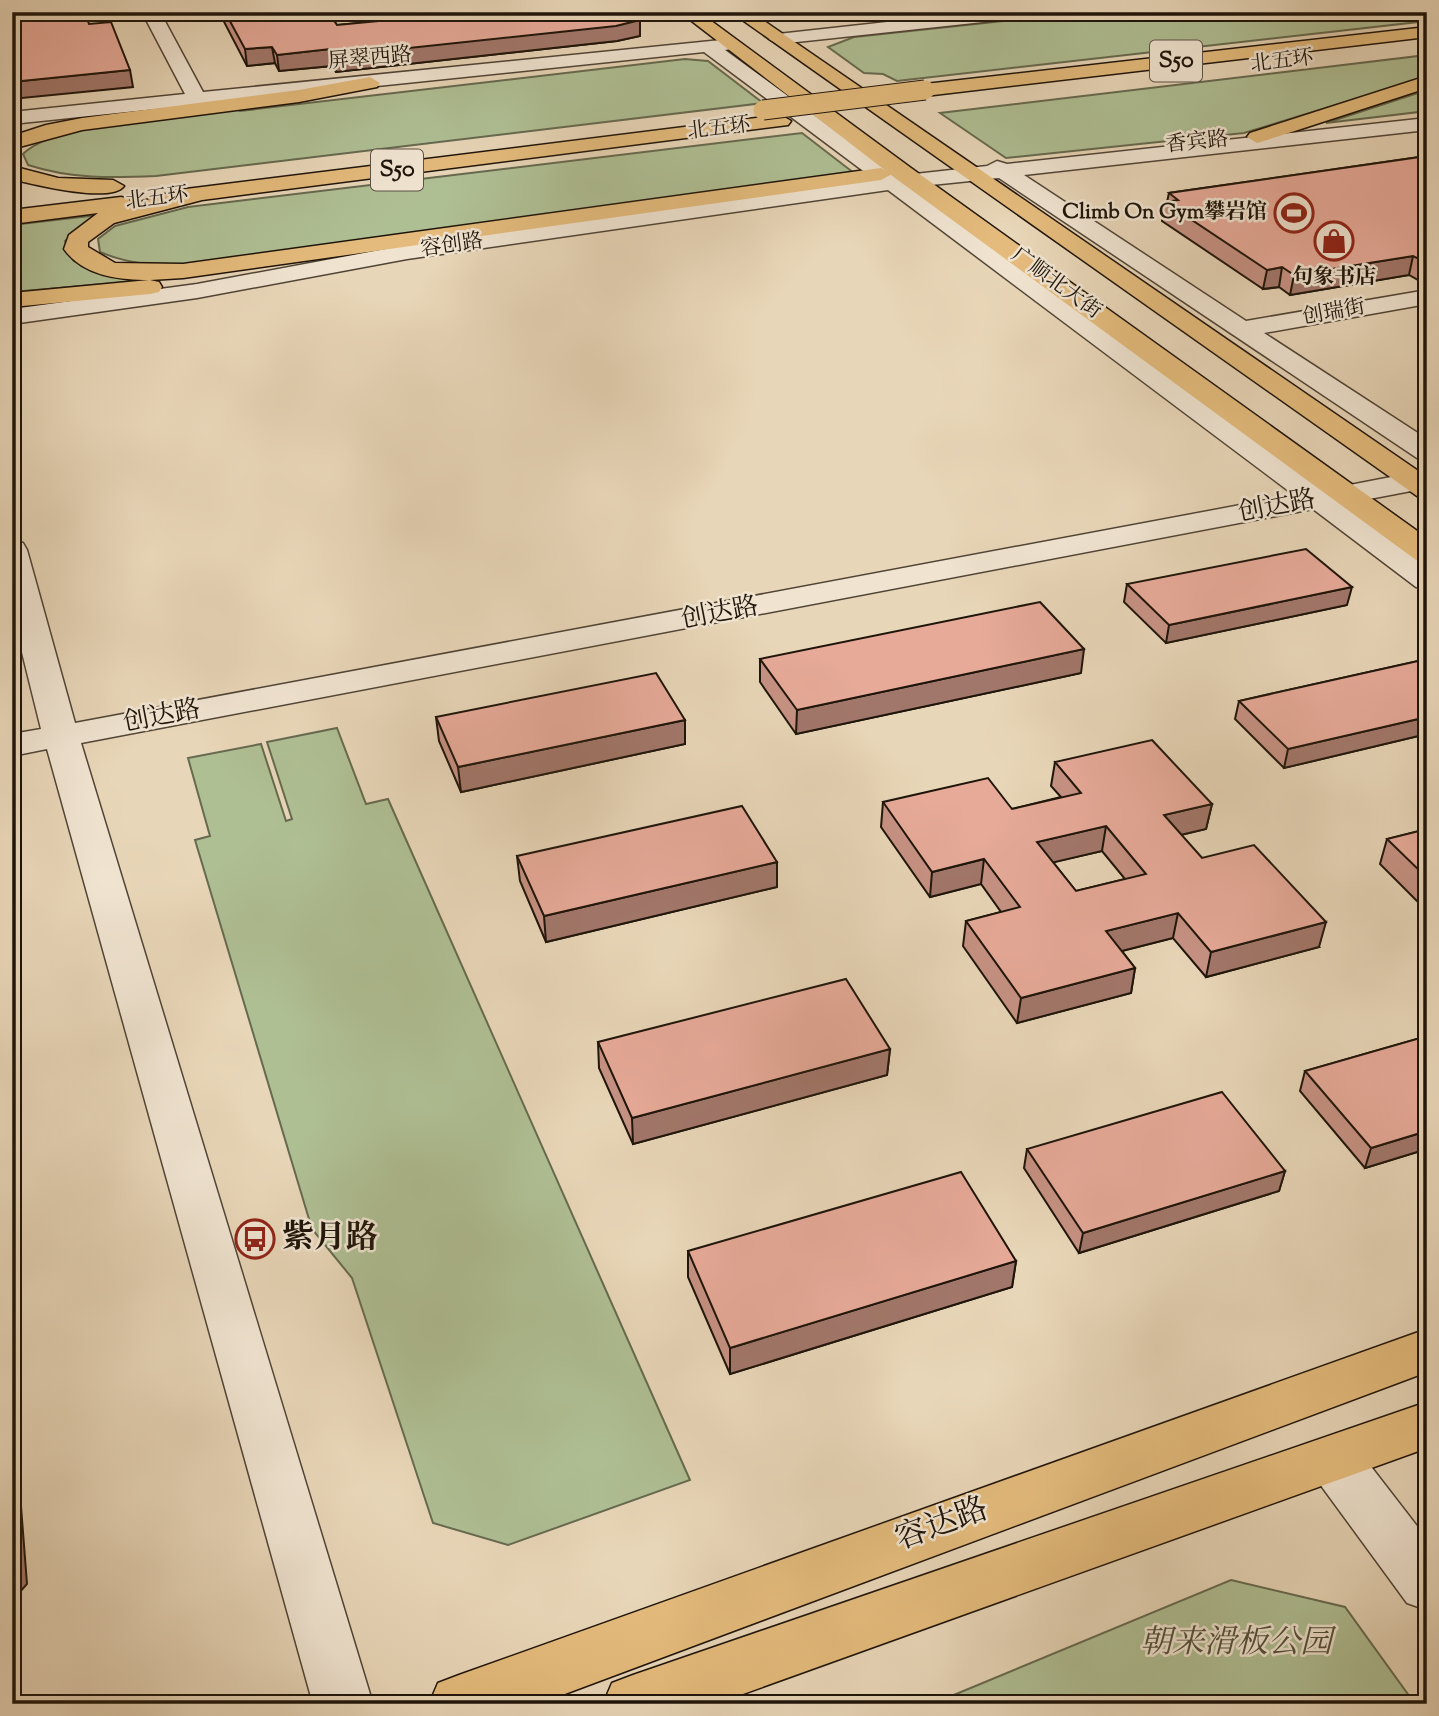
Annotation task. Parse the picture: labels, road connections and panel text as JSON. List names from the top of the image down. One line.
{"streets":{"main road":["S50","北五环","广顺北大街","容达路"],"street":["屏翠西路","香宾路","容创路","创瑞街","创达路"]},"crossings":[["香宾路","容创路"],["香宾路","广顺北大街"],["广顺北大街","创达路"]],"parks":["朝来滑板公园"],"places":{"sports":["Climb On Gym攀岩馆"],"shop":["句象书店"],"bus stop":["紫月路"]}}
